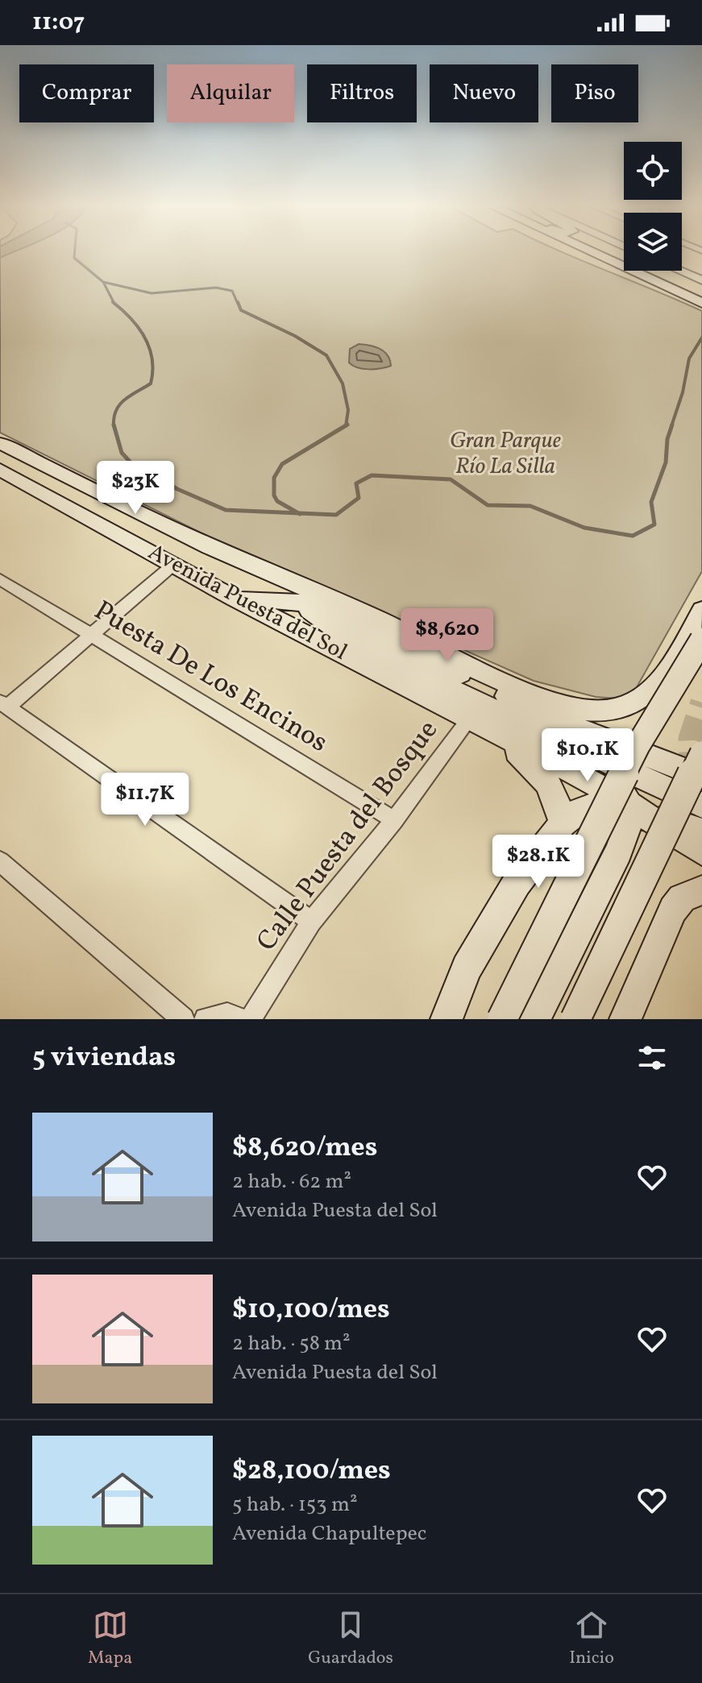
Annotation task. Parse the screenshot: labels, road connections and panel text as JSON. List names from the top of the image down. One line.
{"streets":{"main road":["Avenida Puesta del Sol"],"street":["Puesta De Los Encinos","Calle Puesta del Bosque"]},"crossings":[["Avenida Puesta del Sol","Calle Puesta del Bosque"],["Puesta De Los Encinos","Calle Puesta del Bosque"]],"parks":["Gran Parque Río La Silla"],"page":{"status":"11:07","chip":["Comprar","Alquilar","Filtros","Nuevo","Piso"],"price":["$23K","$8,620","$10.1K","$11.7K","$28.1K"],"heading":"5 viviendas","list":[{"name":"$8,620/mes","note":"2 hab. · 62 m² · Avenida Puesta del Sol"},{"name":"$10,100/mes","note":"2 hab. · 58 m² · Avenida Puesta del Sol"},{"name":"$28,100/mes","note":"5 hab. · 153 m² · Avenida Chapultepec"}],"tabs":["Mapa","Guardados","Inicio"]}}
